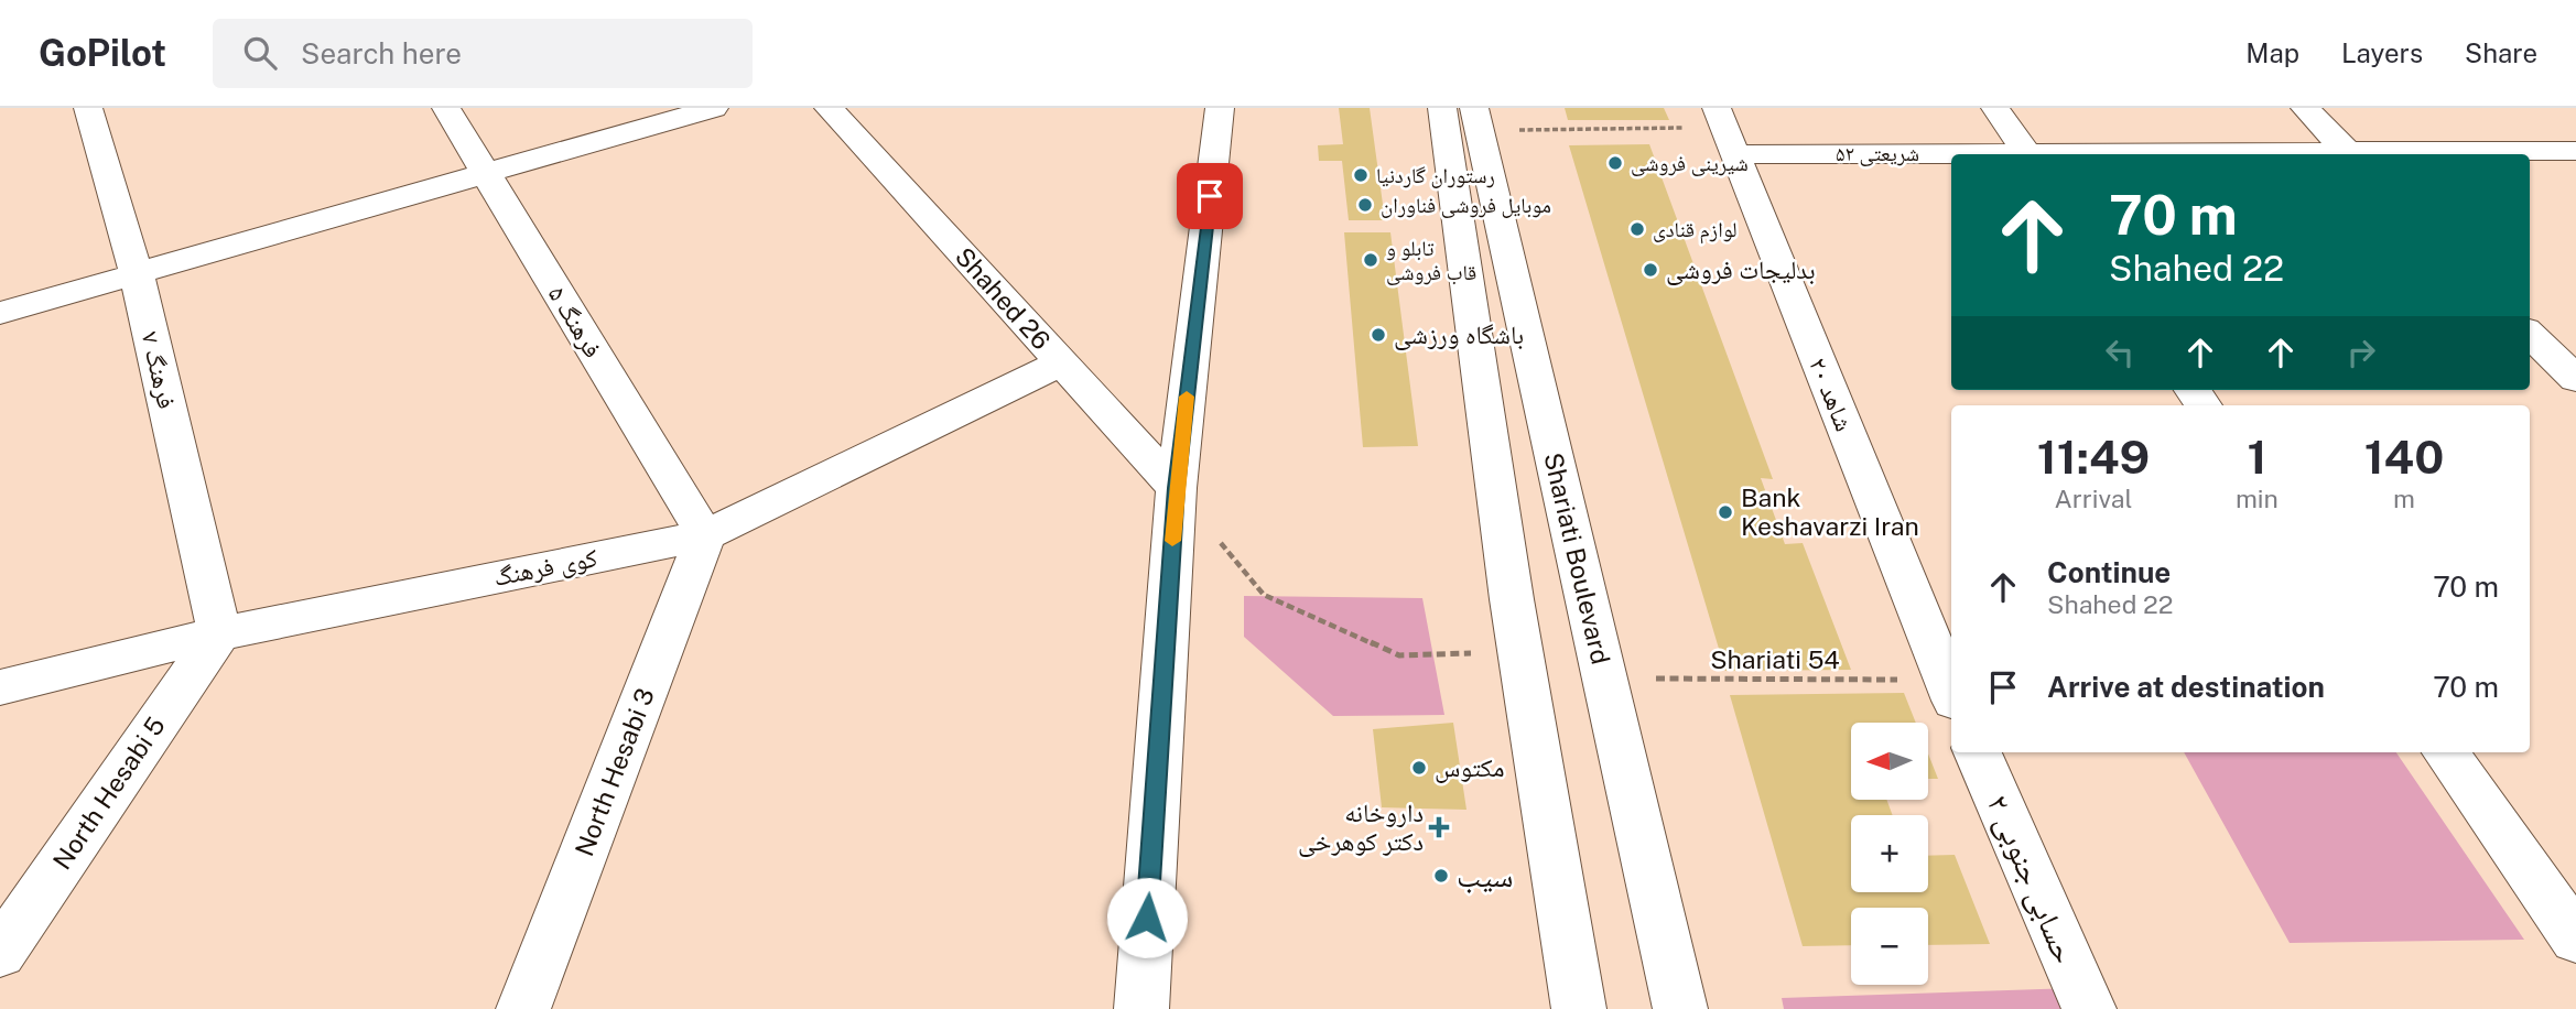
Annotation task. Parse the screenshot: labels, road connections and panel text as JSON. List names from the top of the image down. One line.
{"streets":{"street":["شریعتی ۵۲","Shahed 26","فرهنگ ۵","فرهنگ ۷","شاهد ۲۰","Shariati Boulevard","کوی فرهنگ","North Hesabi 3","North Hesabi 5","حسابی جنوبی ۲"],"path":["Shariati 54"]},"crossings":[["شریعتی ۵۲","شاهد ۲۰"],["Shahed 26","کوی فرهنگ"],["فرهنگ ۵","کوی فرهنگ"],["فرهنگ ۵","North Hesabi 3"],["فرهنگ ۷","کوی فرهنگ"],["فرهنگ ۷","North Hesabi 5"],["Shariati Boulevard","Shariati 54"],["کوی فرهنگ","North Hesabi 3"],["کوی فرهنگ","North Hesabi 5"]],"places":{"other":["شیرینی فروشی","رستوران گاردنیا","موبایل فروشی فناوران","لوازم قنادی","تابلو و قاب فروشی","بدلیجات فروشی","باشگاه ورزشی","Bank Keshavarzi Iran","مکتوس","سیب"],"health":["داروخانه دکتر کوهرخی"]},"north":"left","page":{"header":"GoPilot","search":"Search here","nav":["Map","Layers","Share"],"turn":["70 m","Shahed 22"],"eta":["11:49","Arrival","1","min","140","m"],"list":[{"name":"Continue","note":"Shahed 22","value":"70 m"},{"name":"Arrive at destination","value":"70 m"}],"map_buttons":["+","−"]}}
